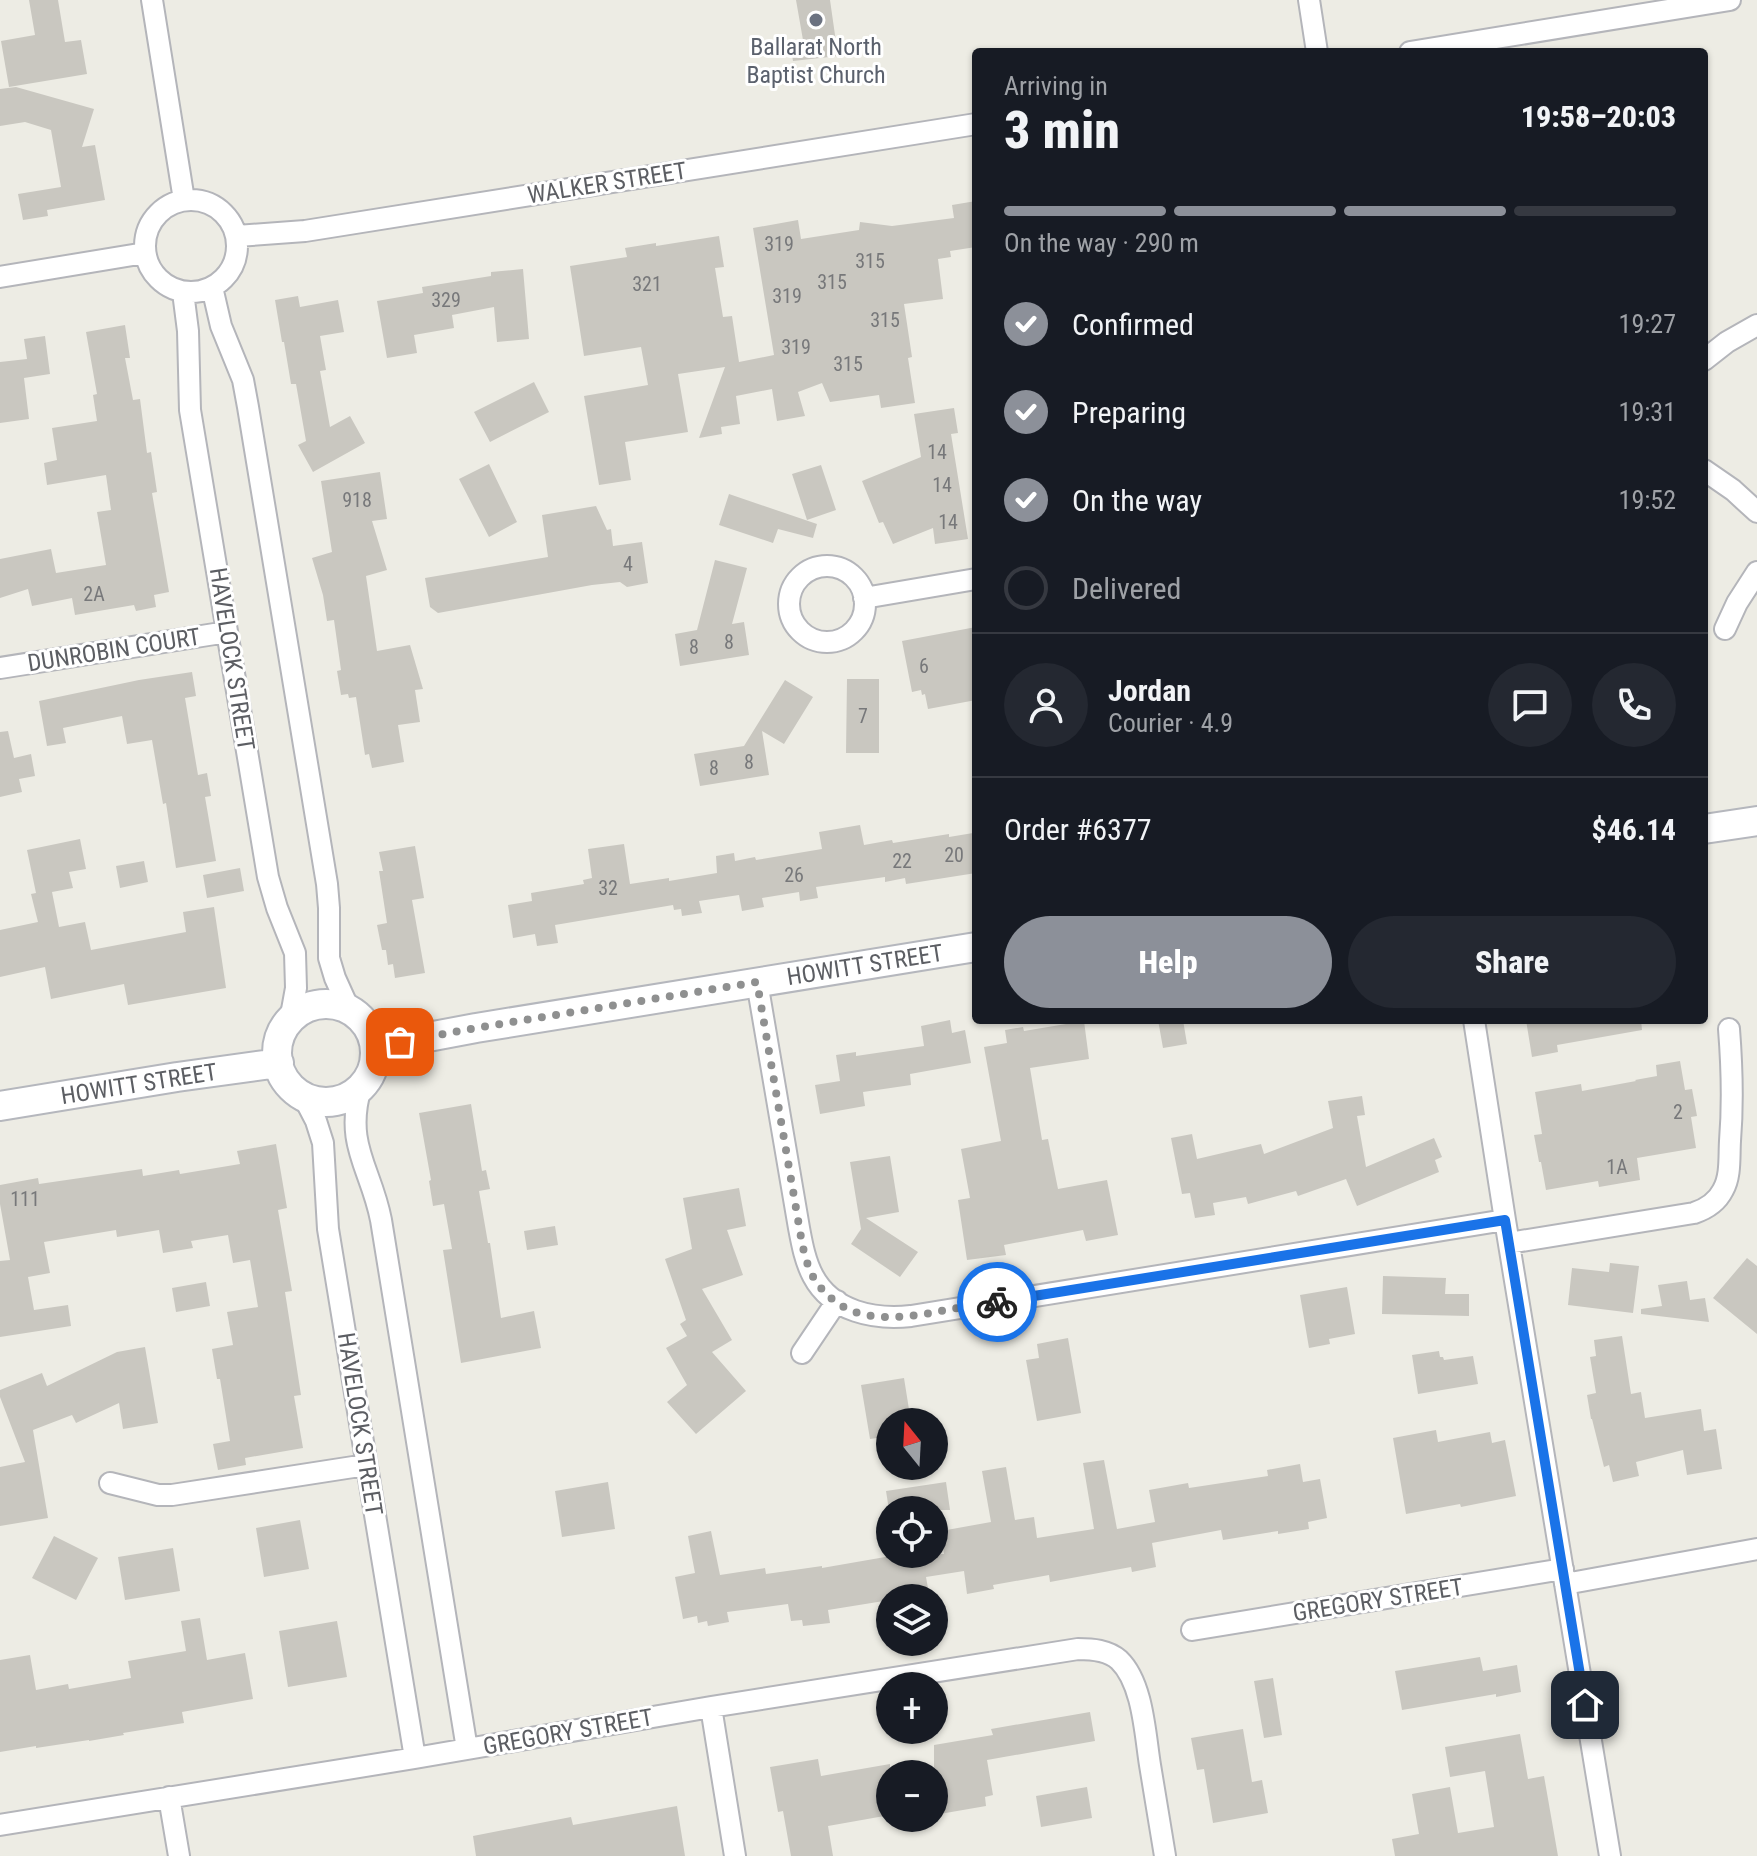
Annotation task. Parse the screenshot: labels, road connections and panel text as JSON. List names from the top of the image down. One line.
{"streets":{"street":["WALKER STREET","DUNROBIN COURT","HAVELOCK STREET","HOWITT STREET","GREGORY STREET"]},"crossings":[["WALKER STREET","HAVELOCK STREET"],["DUNROBIN COURT","HAVELOCK STREET"],["HAVELOCK STREET","HOWITT STREET"],["HAVELOCK STREET","GREGORY STREET"]],"places":["Ballarat North Baptist Church"],"house_numbers":["319","315","315","321","319","329","315","319","315","14","14","918","14","4","2A","8","8","6","7","8","8","20","22","26","32","2","1A","111"],"north":"top","page":{"heading":["3 min","Arriving in","19:58–20:03"],"panel":["Jordan","Courier · 4.9","Order #6377","$46.14"],"bar":"On the way · 290 m","list":[["Confirmed","19:27"],["Preparing","19:31"],["On the way","19:52"],"Delivered"],"buttons":["Help","Share"],"map_buttons":["+","−"]}}
